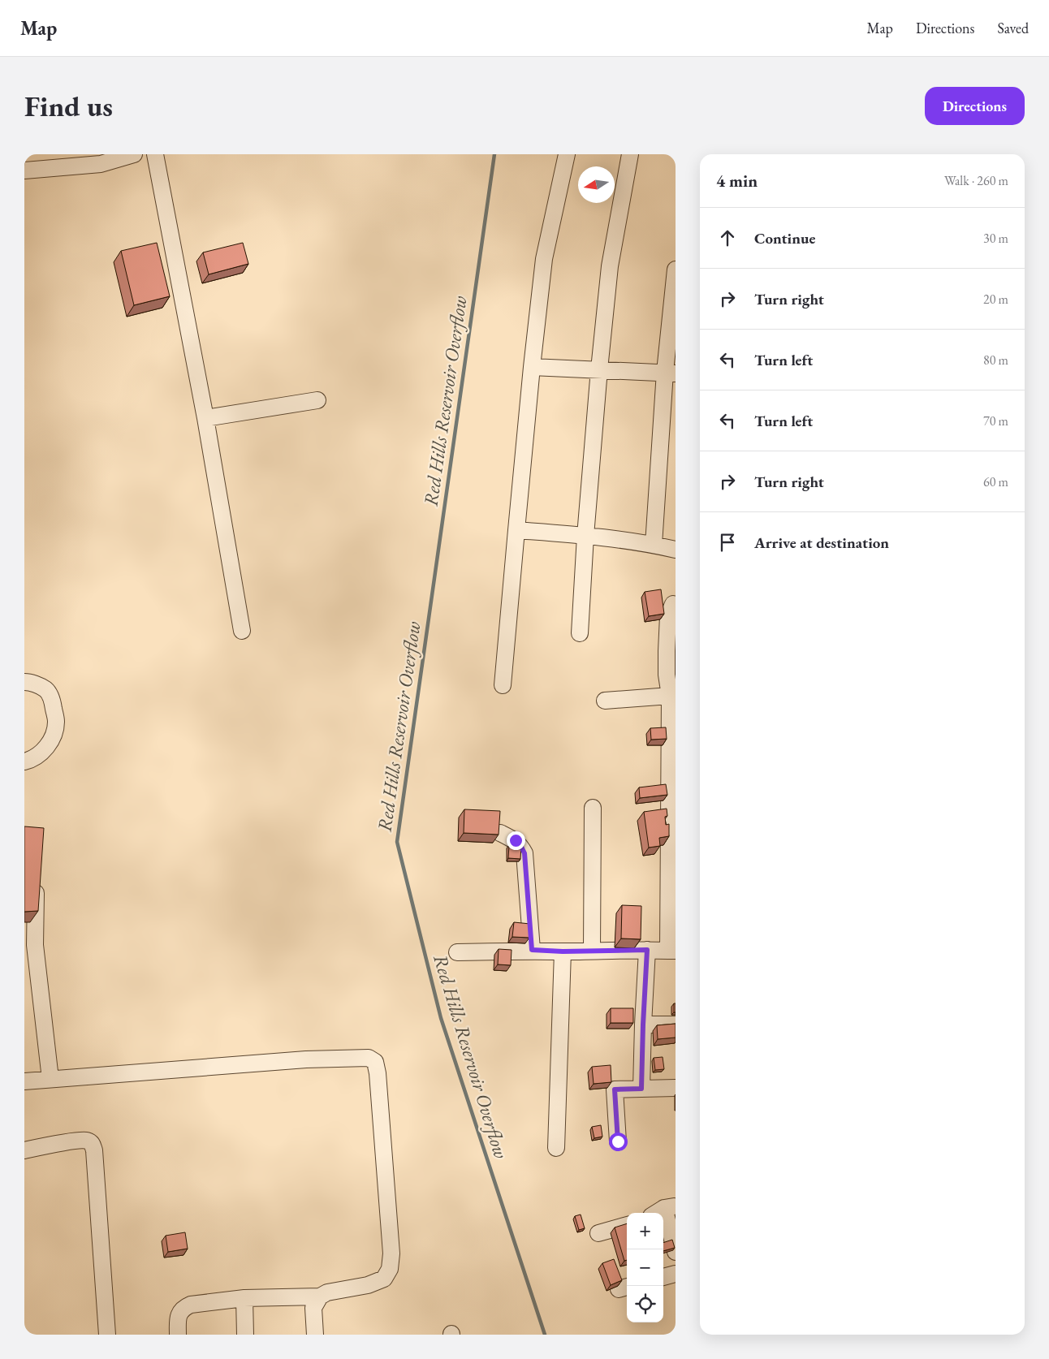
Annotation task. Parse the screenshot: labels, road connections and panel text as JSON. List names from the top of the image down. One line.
{"water":["Red Hills Reservoir Overflow"],"north":"left","page":{"header":"Map","nav":["Map","Directions","Saved"],"buttons":"Directions","title":"Find us","heading":["4 min","Walk · 260 m"],"list":[["Continue","30 m"],["Turn right","20 m"],["Turn left","80 m"],["Turn left","70 m"],["Turn right","60 m"],"Arrive at destination"],"map_buttons":["+","−"]}}
